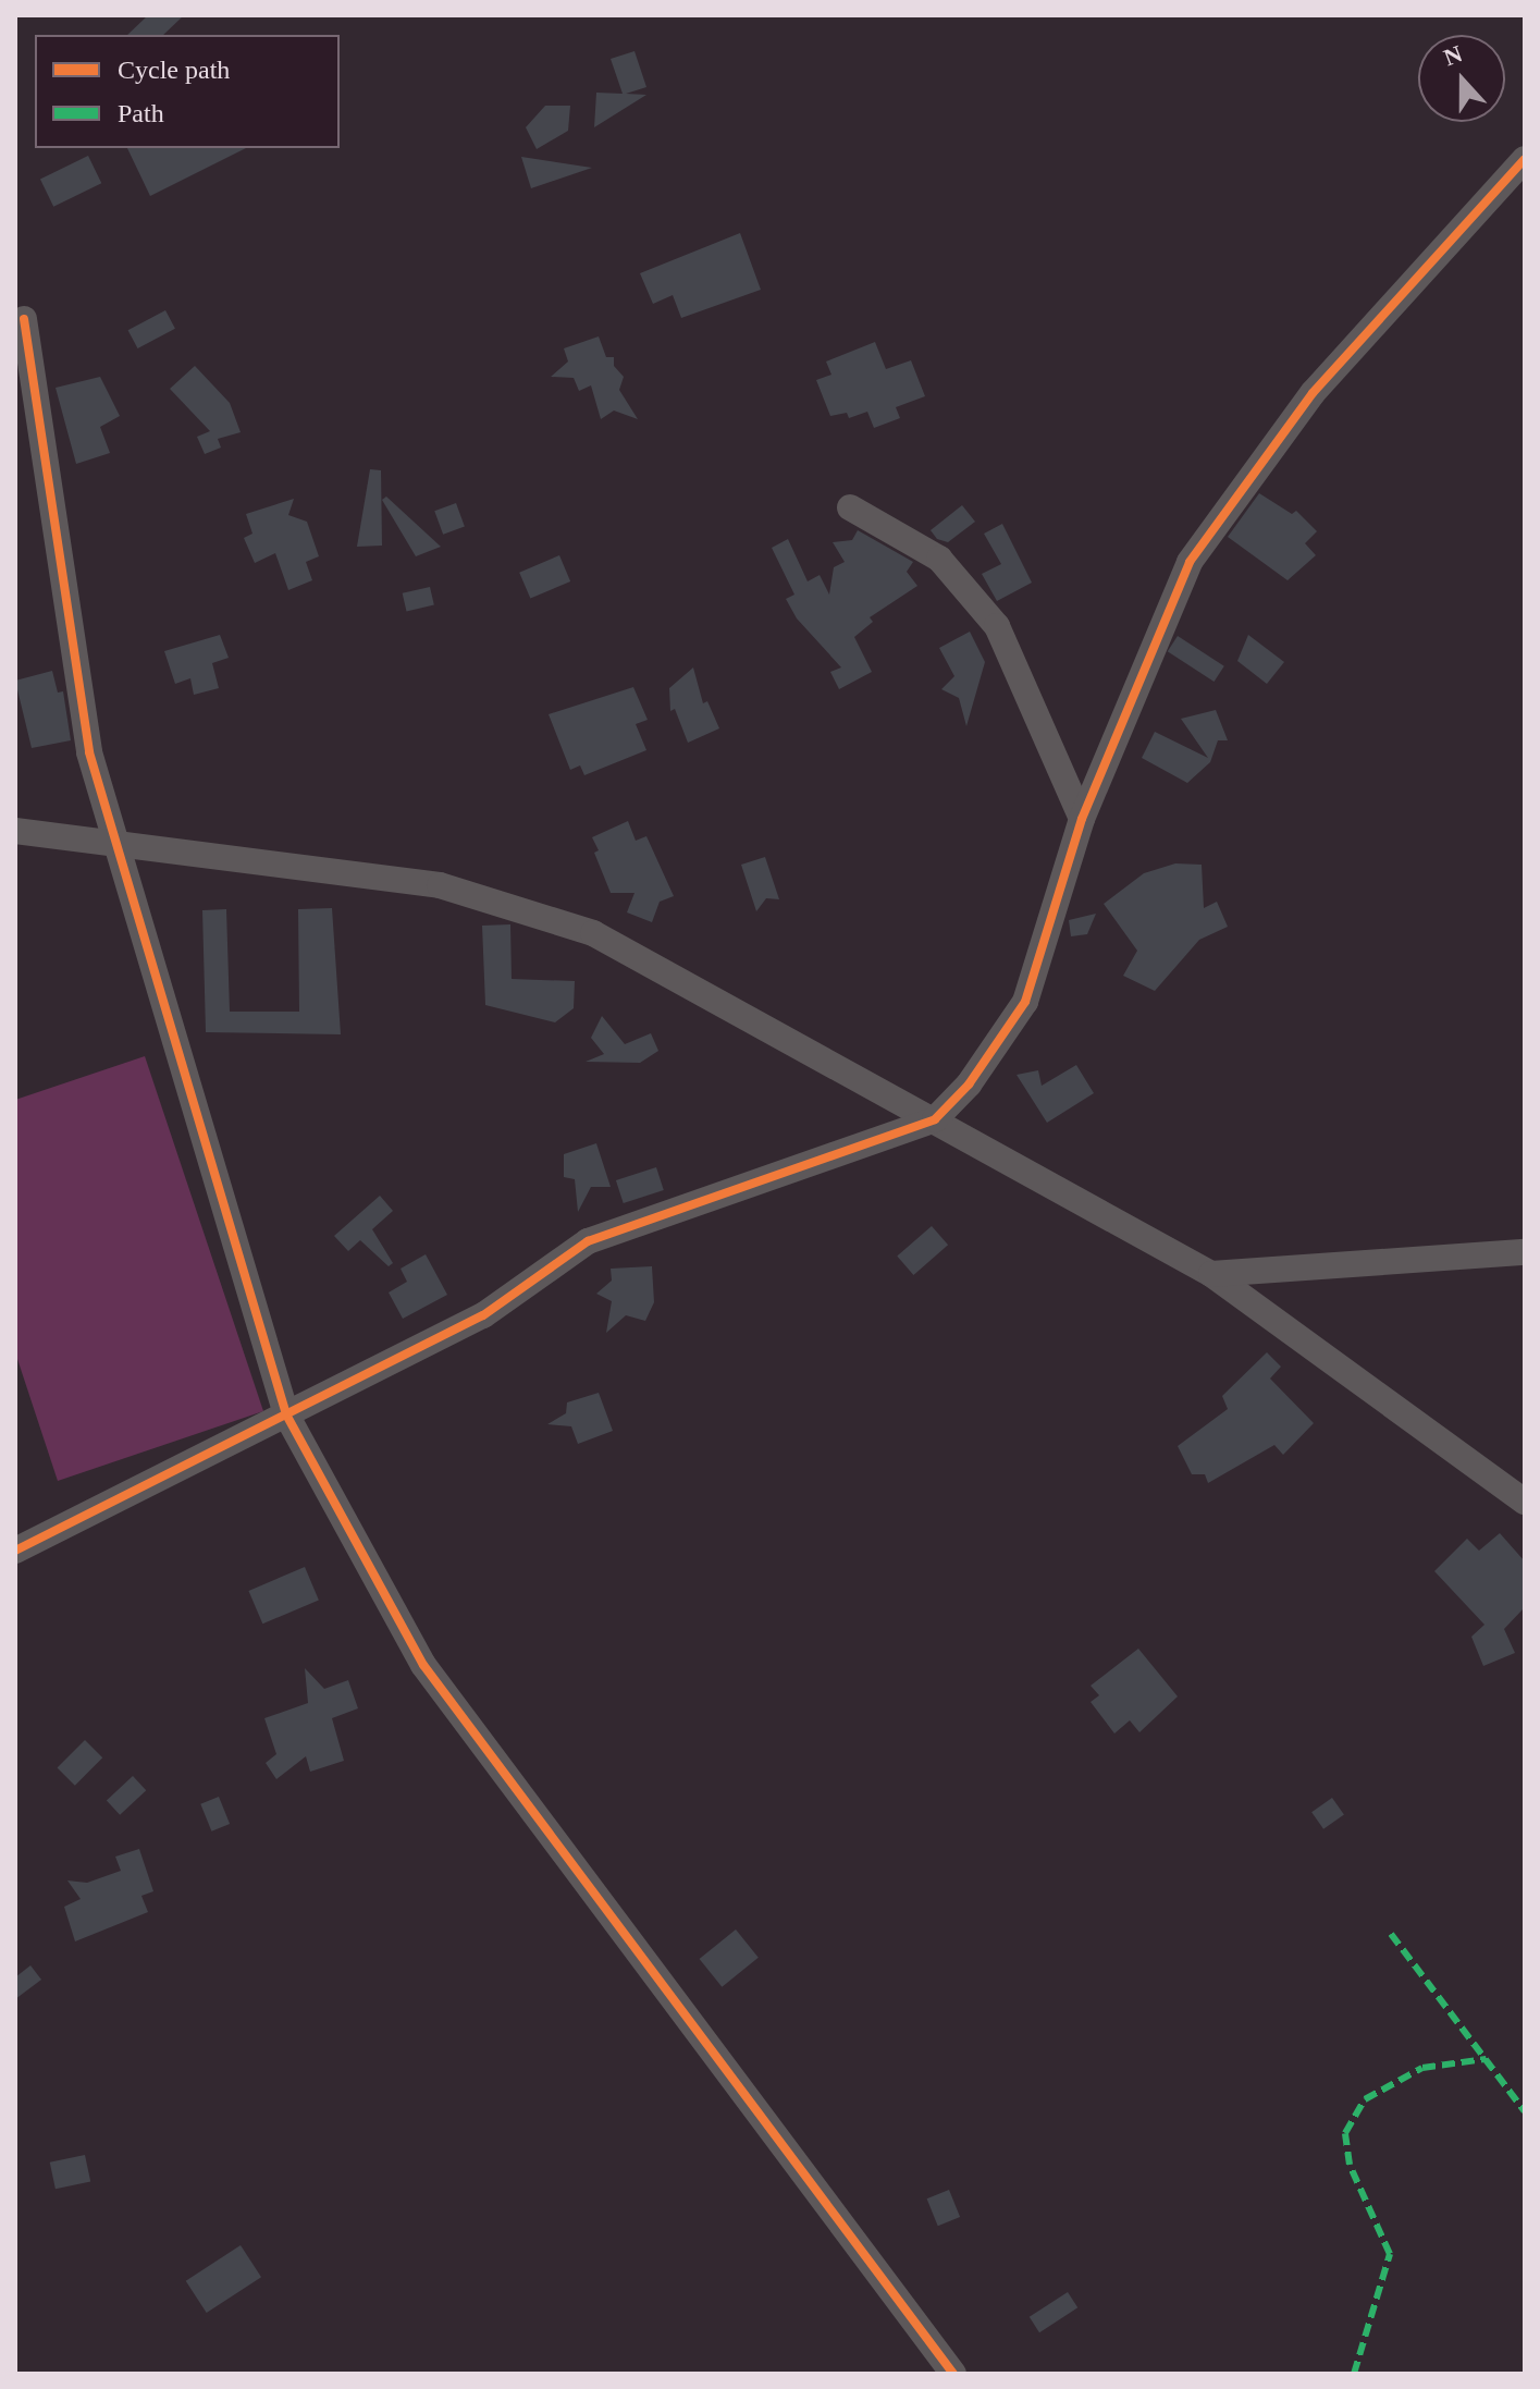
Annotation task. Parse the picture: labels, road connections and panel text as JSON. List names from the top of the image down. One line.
{"legend":["Cycle path","Path"],"north":"top"}
